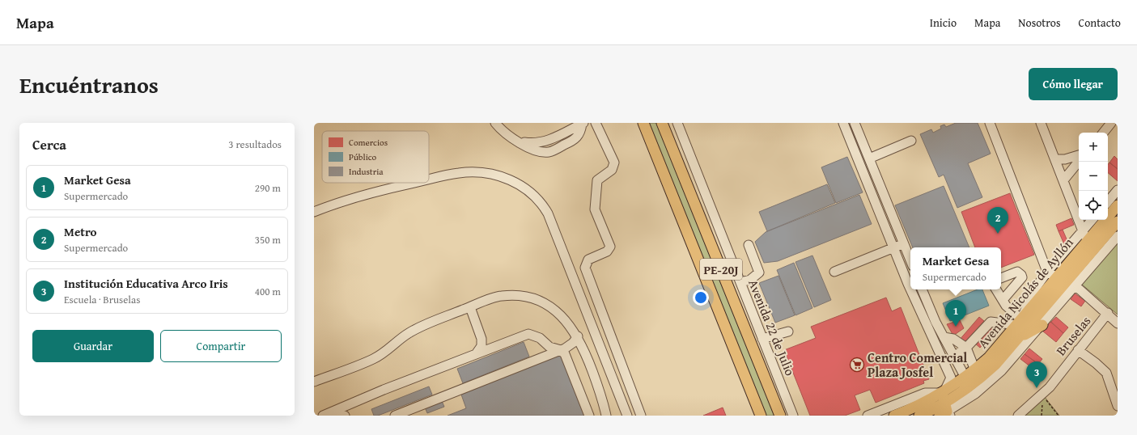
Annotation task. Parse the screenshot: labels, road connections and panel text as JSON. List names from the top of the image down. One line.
{"streets":{"main road":["PE-20J","Avenida Nicolás de Ayllón"],"street":["Avenida 22 de Julio","Bruselas"]},"places":{"supermarket":["Centro Comercial Plaza Josfel"]},"legend":["Comercios","Público","Industria"],"page":{"header":"Mapa","nav":["Inicio","Mapa","Nosotros","Contacto"],"title":"Encuéntranos","buttons":["Cómo llegar",["Guardar","Compartir"]],"heading":["Cerca","3 resultados"],"map_buttons":["+","−"],"list":[{"mark":"1","name":"Market Gesa","note":"Supermercado","value":"290 m"},{"mark":"2","name":"Metro","note":"Supermercado","value":"350 m"},{"mark":"3","name":"Institución Educativa Arco Iris","note":"Escuela · Bruselas","value":"400 m"}],"pins":["2","1","3"],"popup":["Market Gesa","Supermercado"]}}
